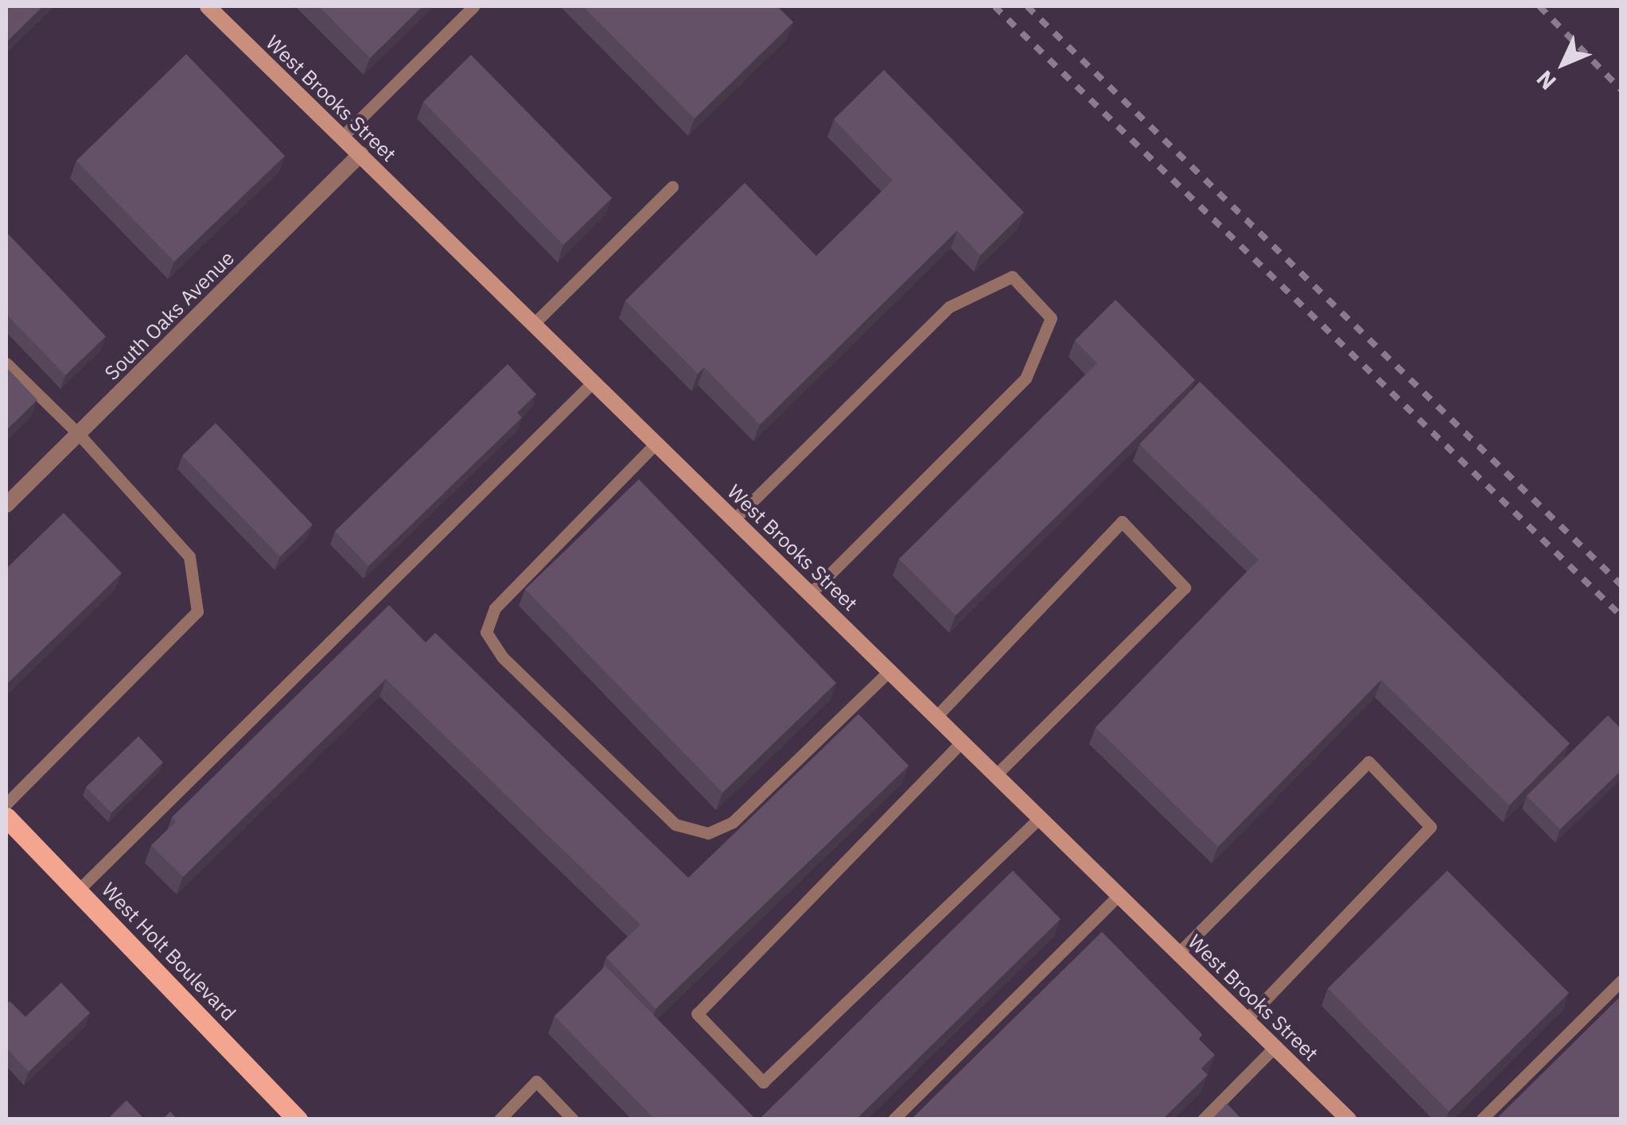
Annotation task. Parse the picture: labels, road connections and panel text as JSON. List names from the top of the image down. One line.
{"streets":{"main road":["West Holt Boulevard"],"street":["West Brooks Street","South Oaks Avenue"]},"crossings":[["West Brooks Street","South Oaks Avenue"]],"north":"bottom left"}
